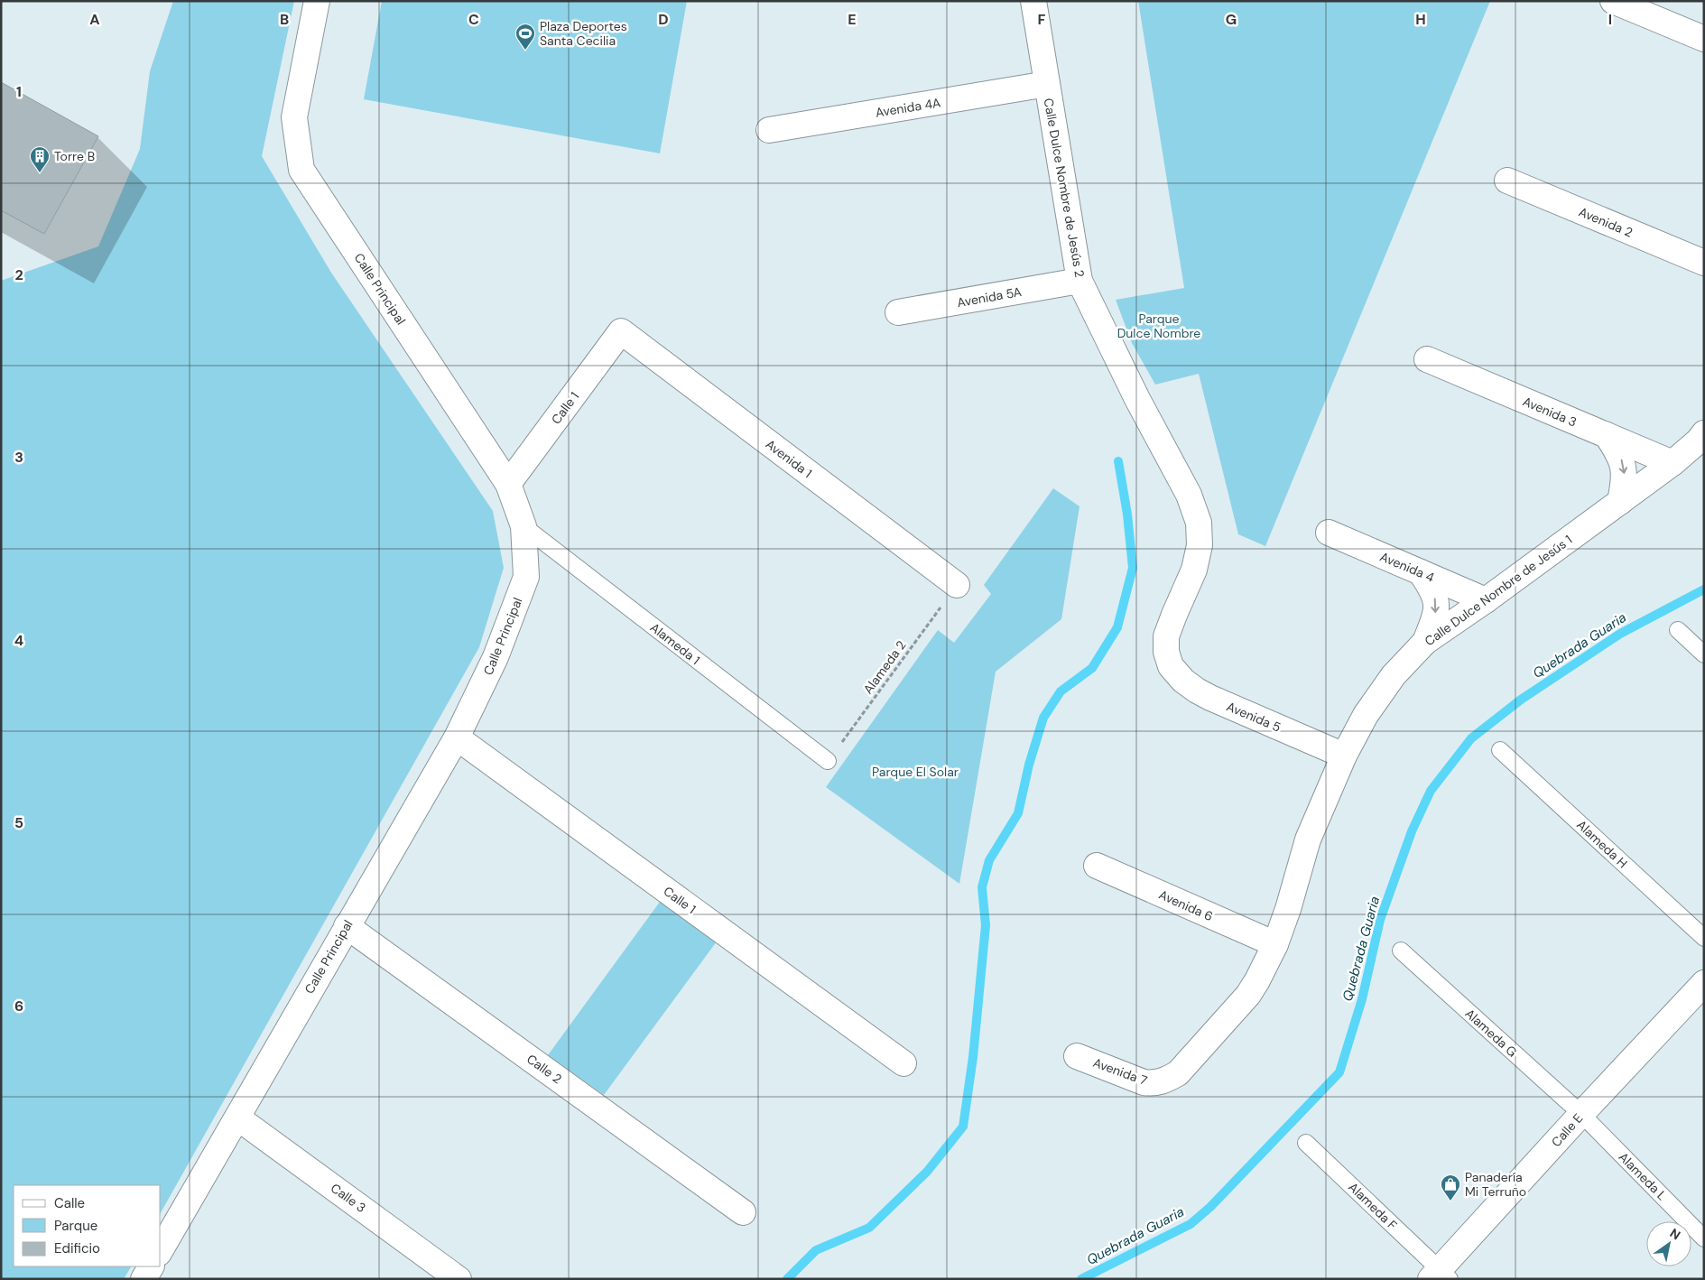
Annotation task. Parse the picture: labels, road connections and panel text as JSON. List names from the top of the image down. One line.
{"streets":{"street":["Avenida 4A","Calle Dulce Nombre de Jesús 2","Avenida 2","Calle Principal","Avenida 5A","Calle 1","Avenida 3","Avenida 1","Avenida 4","Calle Dulce Nombre de Jesús 1","Avenida 5","Avenida 6","Calle 2","Avenida 7","Calle E","Calle 3"],"lane":["Alameda 1","Alameda H","Alameda G","Alameda L","Alameda F"],"path":["Alameda 2"]},"crossings":[["Avenida 4A","Calle Dulce Nombre de Jesús 2"],["Calle Dulce Nombre de Jesús 2","Avenida 5A"],["Calle Dulce Nombre de Jesús 2","Avenida 5"],["Calle Principal","Calle 1"],["Calle Principal","Alameda 1"],["Calle Principal","Calle 2"],["Calle Principal","Calle 3"],["Calle 1","Avenida 1"],["Avenida 3","Calle Dulce Nombre de Jesús 1"],["Avenida 1","Alameda 2"],["Avenida 4","Calle Dulce Nombre de Jesús 1"],["Calle Dulce Nombre de Jesús 1","Avenida 5"],["Calle Dulce Nombre de Jesús 1","Avenida 6"],["Calle Dulce Nombre de Jesús 1","Avenida 7"],["Alameda 1","Alameda 2"],["Alameda G","Calle E"],["Alameda G","Alameda L"],["Calle E","Alameda L"],["Calle E","Alameda F"]],"water":["Quebrada Guaria"],"parks":["Parque Dulce Nombre","Parque El Solar"],"places":{"sports":["Plaza Deportes Santa Cecilia"],"building":["Torre B"],"shop":["Panadería Mi Terruño"]},"legend":["Calle","Parque","Edificio"],"north":"top right","grid":{"columns":["A","B","C","D","E","F","G","H","I"],"rows":["1","2","3","4","5","6"]}}
